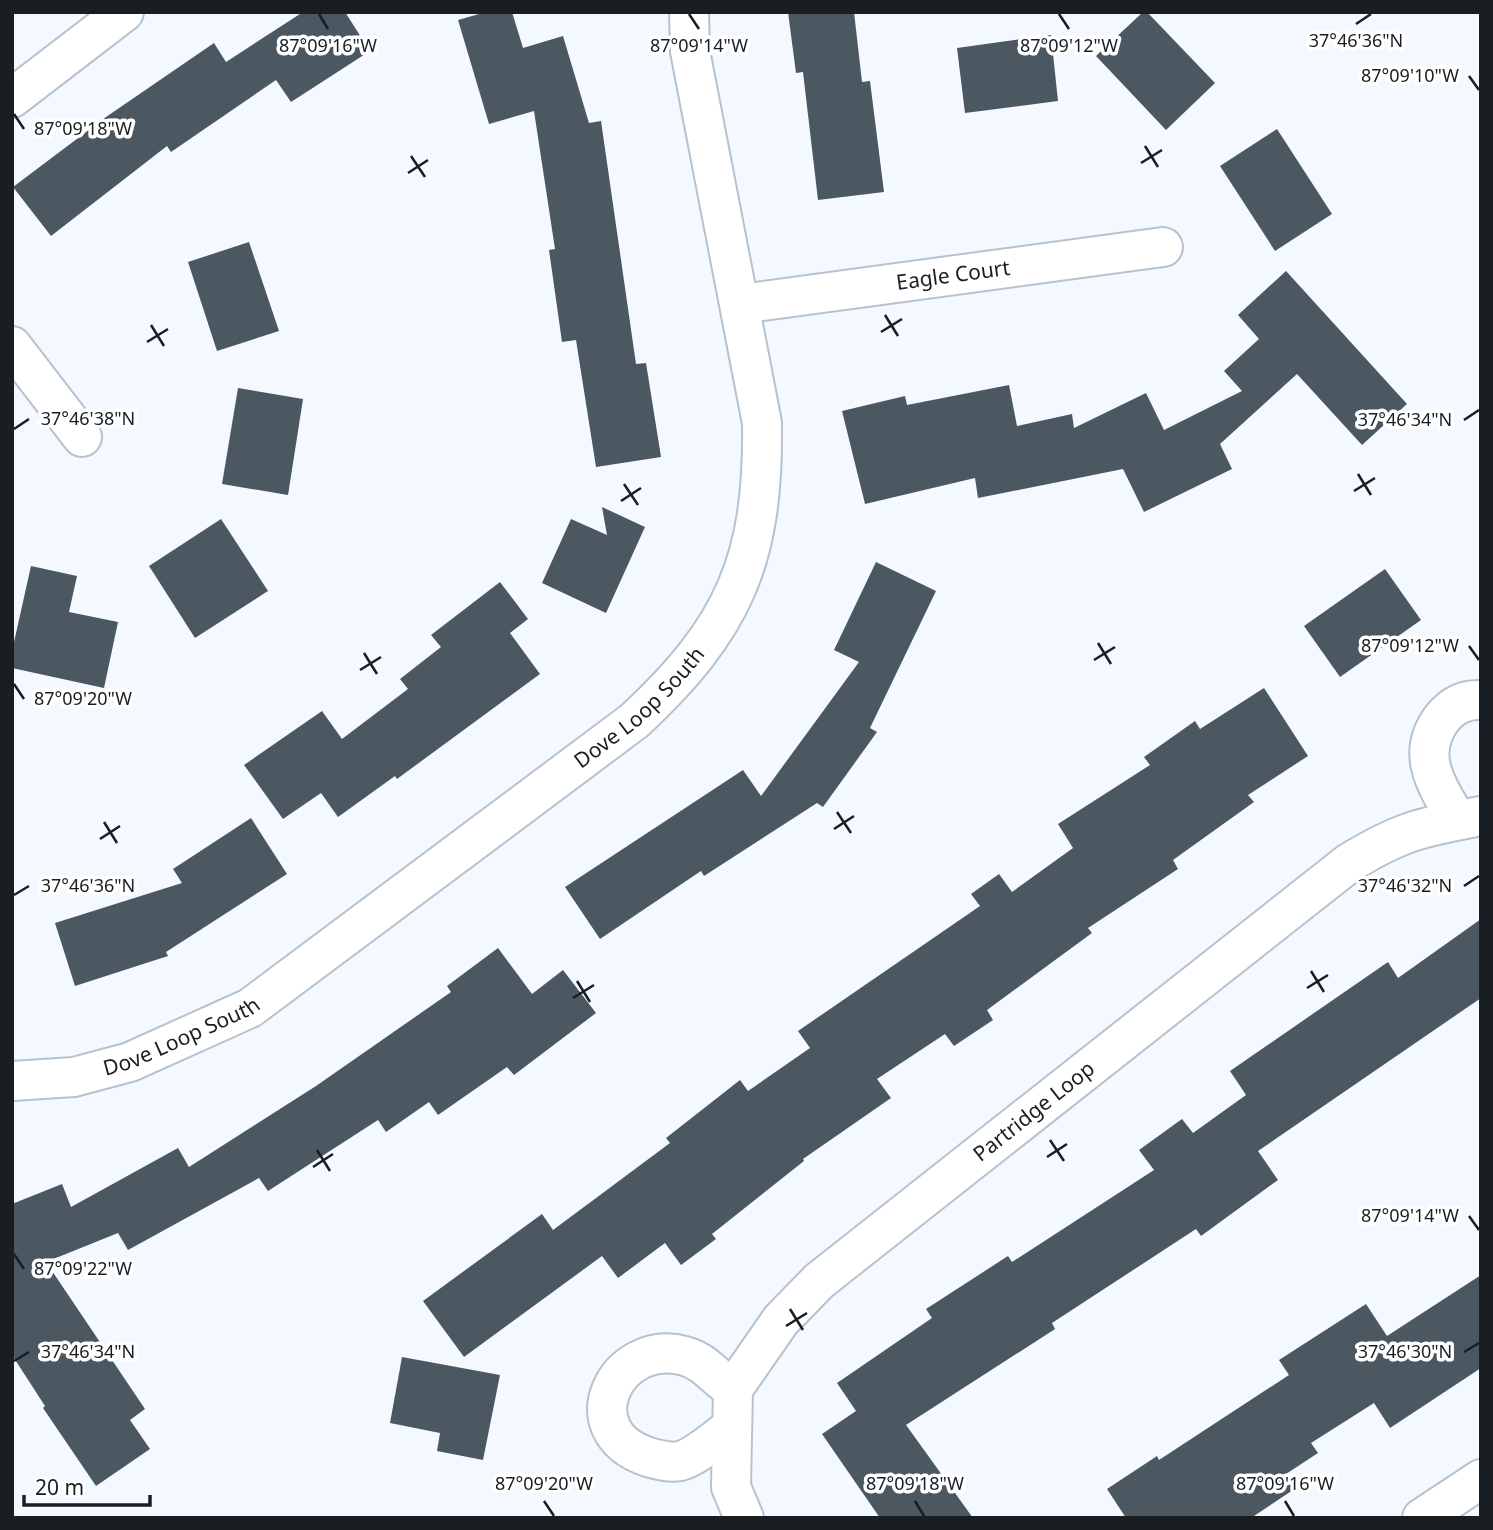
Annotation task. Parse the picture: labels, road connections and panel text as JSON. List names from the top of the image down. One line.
{"streets":{"street":["Eagle Court","Dove Loop South","Partridge Loop"]},"crossings":[["Eagle Court","Dove Loop South"]],"scale_bar":"20 m","coordinates":["37°46'36\"N","87°09'16\"W","87°09'14\"W","87°09'12\"W","87°09'10\"W","87°09'18\"W","37°46'38\"N","37°46'34\"N","87°09'20\"W","37°46'32\"N","87°09'22\"W","37°46'30\"N"]}
